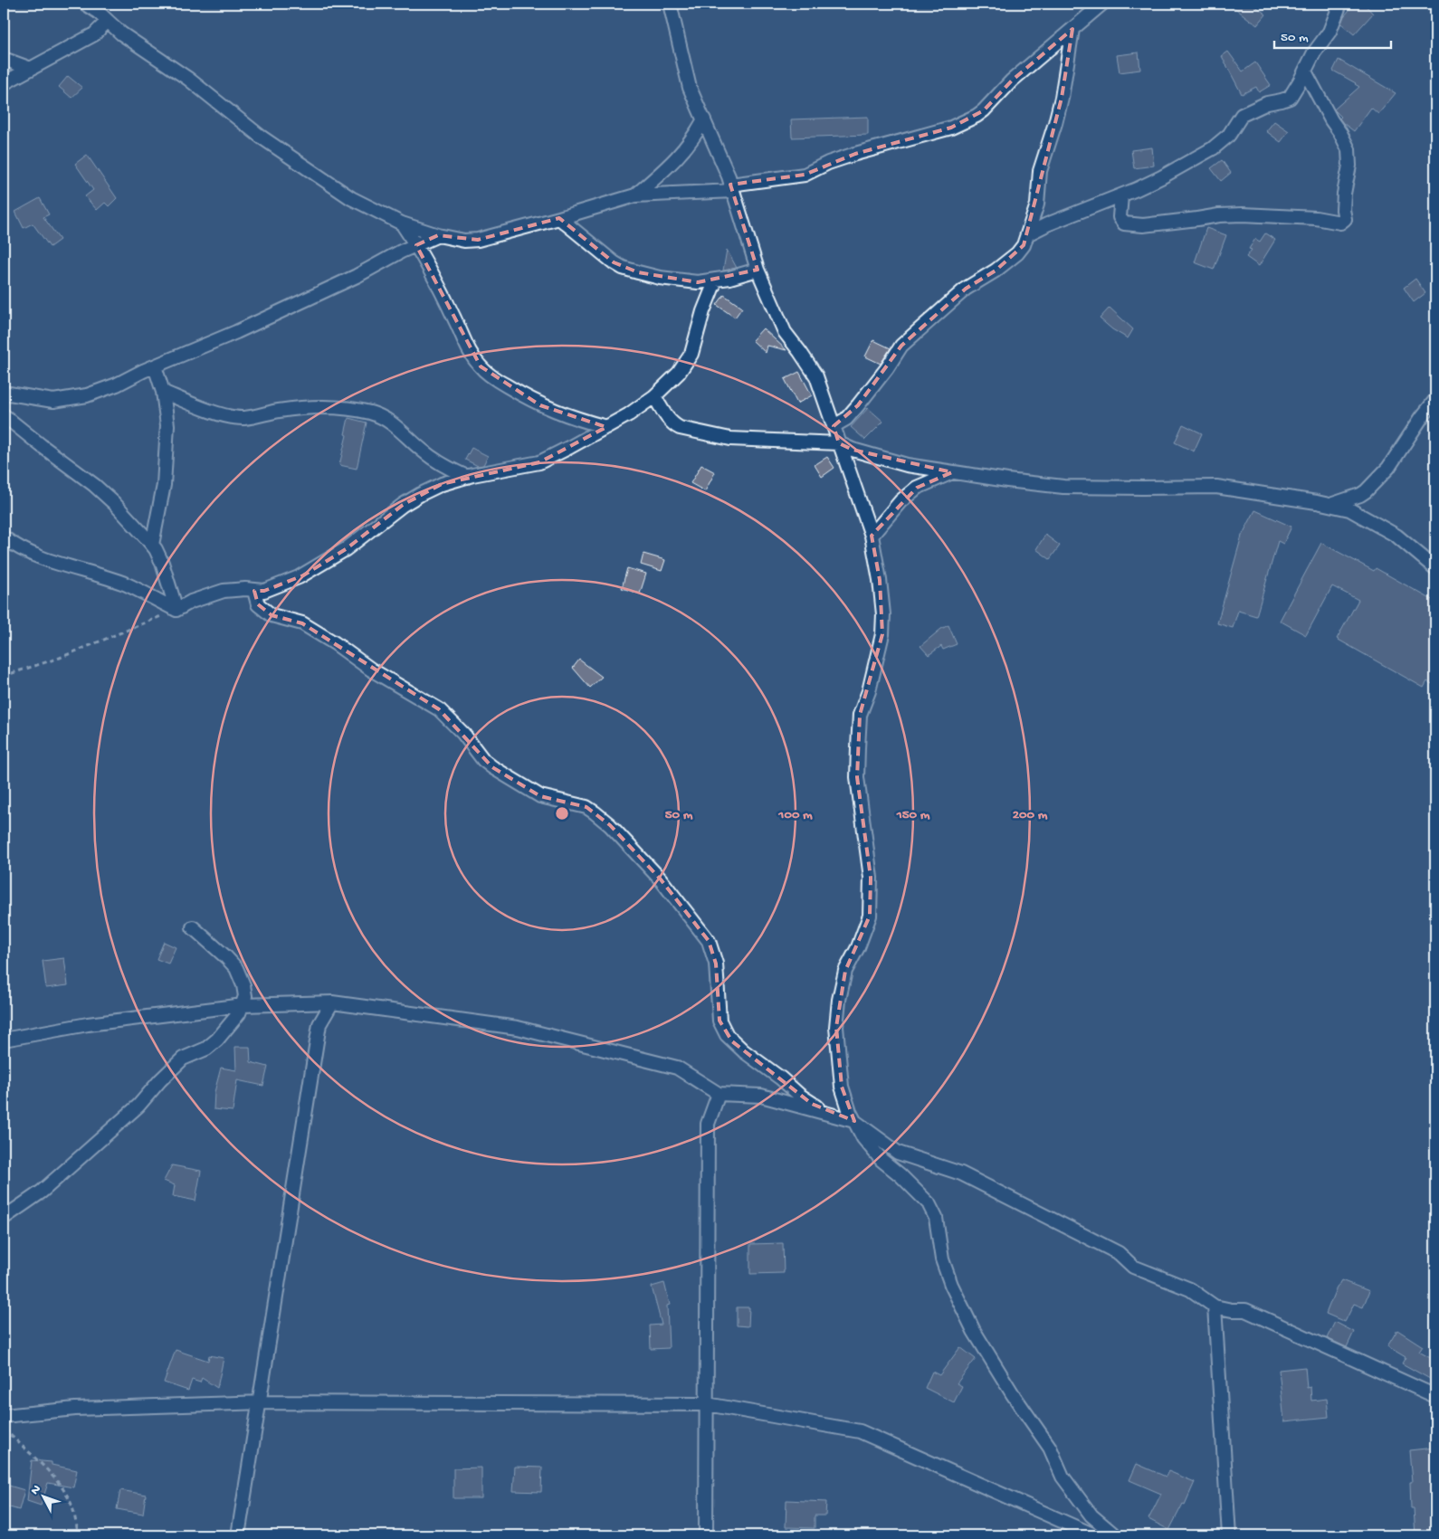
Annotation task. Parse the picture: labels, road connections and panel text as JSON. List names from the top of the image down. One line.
{"scale_bar":"50 m","north":"top left","rings":["50 m","100 m","150 m","200 m"]}
